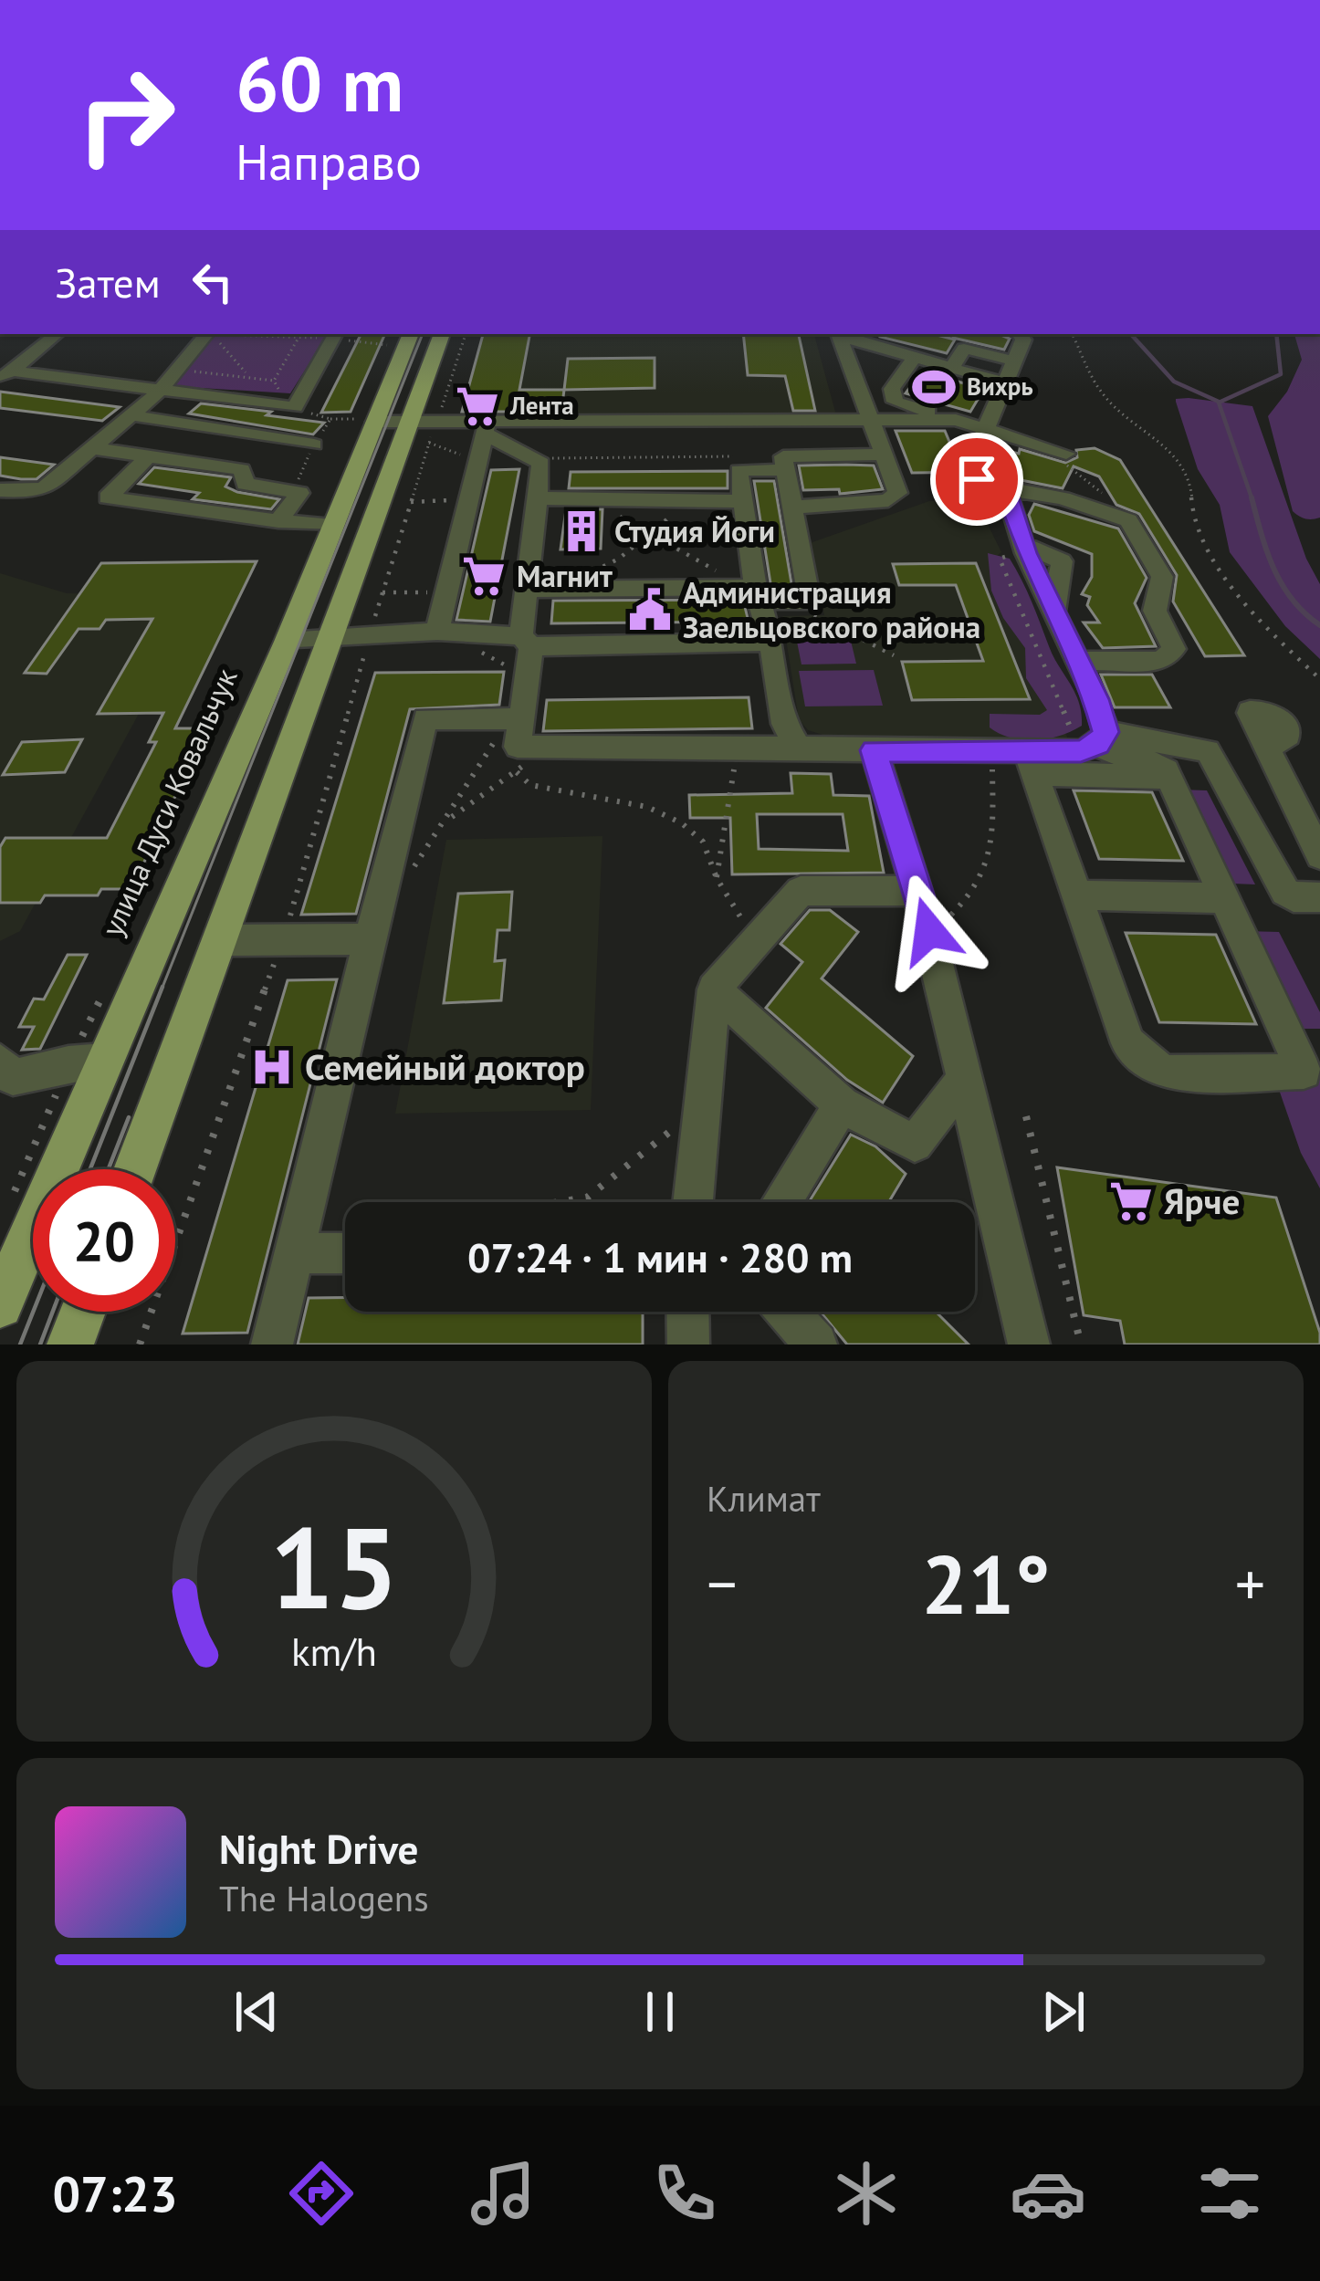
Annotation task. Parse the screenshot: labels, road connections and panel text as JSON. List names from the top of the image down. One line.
{"streets":{"main road":["улица Дуси Ковальчук"]},"places":{"sports":["Вихрь"],"supermarket":["Лента","Магнит","Ярче"],"building":["Студия Йоги"],"public building":["Администрация Заельцовского района"],"hospital":["Семейный доктор"]},"page":{"turn":["60 m","Направо"],"then":"Затем","limit":"20","trip":"07:24 · 1 мин · 280 m","tile":"Климат","heat":["−","21°","+"],"song":["Night Drive","The Halogens"],"tabs":"07:23","gauge":["15","km/h"]}}
